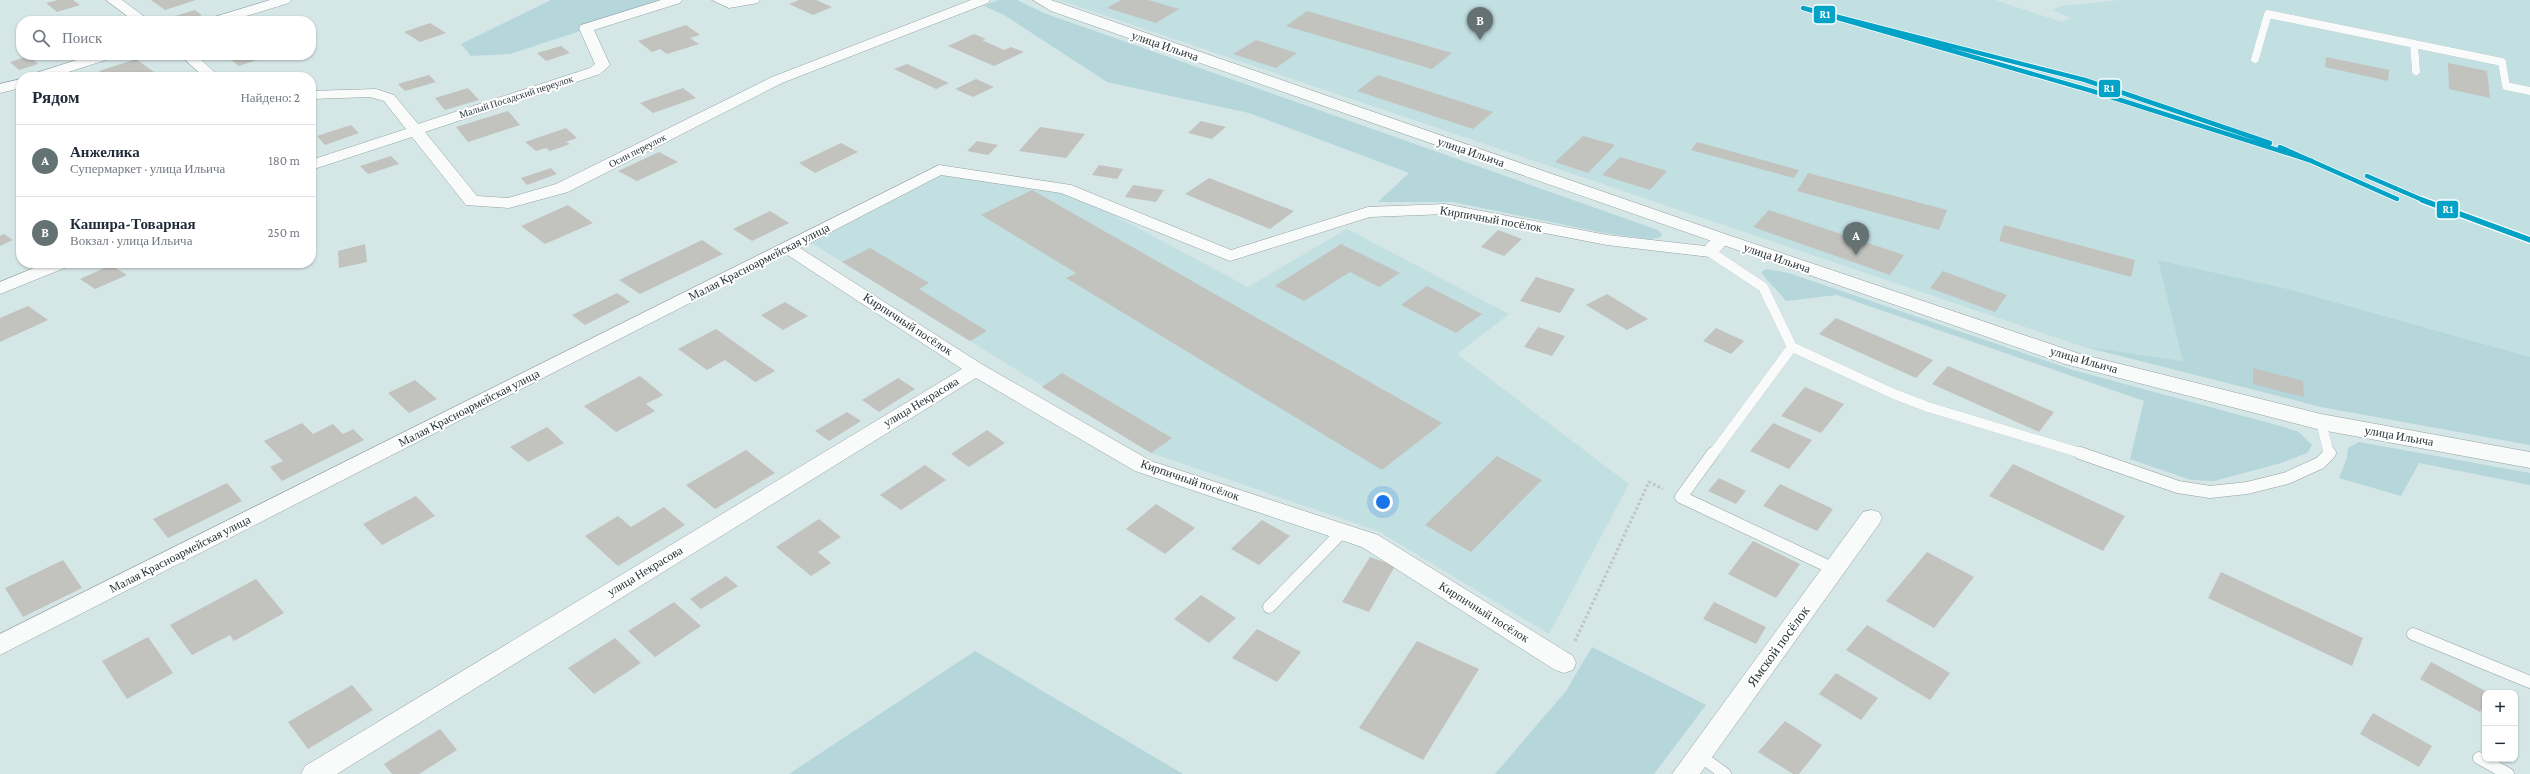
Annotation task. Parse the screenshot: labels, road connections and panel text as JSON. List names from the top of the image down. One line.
{"streets":{"street":["улица Ильича","Малый Посадский переулок","Осин переулок","Кирпичный посёлок","Малая Красноармейская улица","улица Некрасова","Ямской посёлок"]},"crossings":[["улица Ильича","Кирпичный посёлок"],["Малый Посадский переулок","Осин переулок"],["Кирпичный посёлок","Малая Красноармейская улица"],["Кирпичный посёлок","улица Некрасова"]],"lines":["transit line R1"],"page":{"pins":["B","A"],"search":"Поиск","heading":["Рядом","Найдено: 2"],"list":[{"mark":"A","name":"Анжелика","note":"Супермаркет · улица Ильича","value":"180 m"},{"mark":"B","name":"Кашира-Товарная","note":"Вокзал · улица Ильича","value":"250 m"}],"map_buttons":["+","−"]}}
